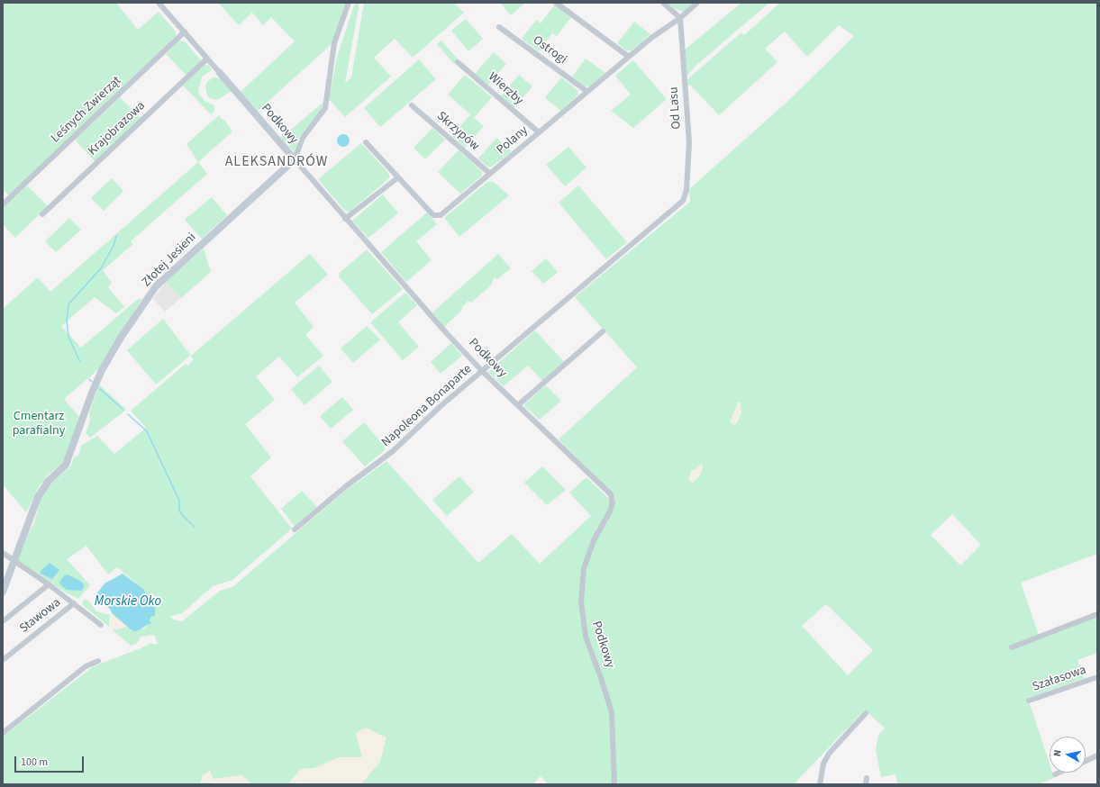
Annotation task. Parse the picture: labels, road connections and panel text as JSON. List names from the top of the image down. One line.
{"streets":{"street":["Ostrogi","Wierzby","Od Lasu","Leśnych Zwierząt","Podkowy","Krajobrazowa","Skrzypów","Polany","Złotej Jesieni","Napoleona Bonaparte","Stawowa","Szałasowa"]},"crossings":[["Ostrogi","Polany"],["Wierzby","Polany"],["Od Lasu","Polany"],["Od Lasu","Napoleona Bonaparte"],["Leśnych Zwierząt","Podkowy"],["Podkowy","Krajobrazowa"],["Podkowy","Złotej Jesieni"],["Podkowy","Napoleona Bonaparte"],["Skrzypów","Polany"]],"districts":["ALEKSANDRÓW"],"water":["Morskie Oko"],"parks":["Cmentarz parafialny"],"scale_bar":"100 m","north":"left"}
